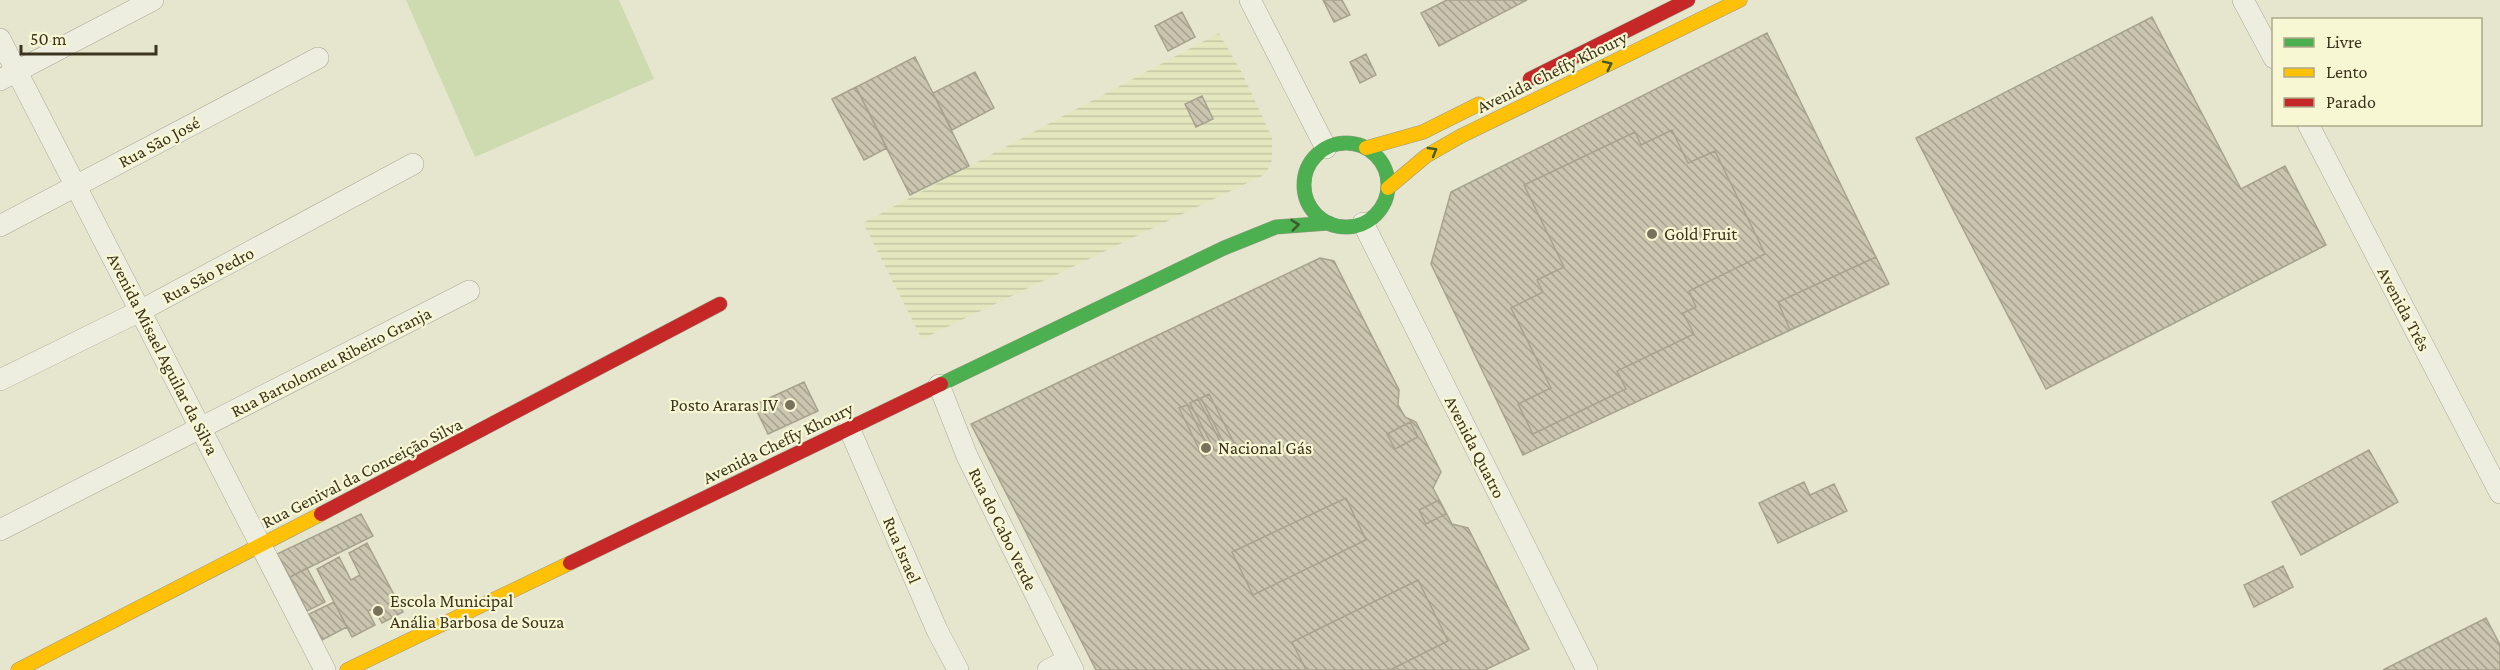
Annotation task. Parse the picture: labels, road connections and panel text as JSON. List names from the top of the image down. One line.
{"streets":{"main road":["Avenida Cheffy Khoury","Rua Genival da Conceição Silva"],"street":["Rua São José","Rua São Pedro","Avenida Três","Avenida Misael Aguilar da Silva","Rua Bartolomeu Ribeiro Granja","Avenida Quatro","Rua do Cabo Verde","Rua Israel"]},"crossings":[["Avenida Cheffy Khoury","Avenida Quatro"],["Avenida Cheffy Khoury","Rua do Cabo Verde"],["Avenida Cheffy Khoury","Rua Israel"],["Rua São José","Avenida Misael Aguilar da Silva"],["Rua São Pedro","Avenida Misael Aguilar da Silva"],["Avenida Misael Aguilar da Silva","Rua Bartolomeu Ribeiro Granja"],["Avenida Misael Aguilar da Silva","Rua Genival da Conceição Silva"]],"places":["Gold Fruit","Posto Araras IV","Nacional Gás","Escola Municipal Anália Barbosa de Souza"],"legend":["Livre","Lento","Parado"],"scale_bar":"50 m"}
